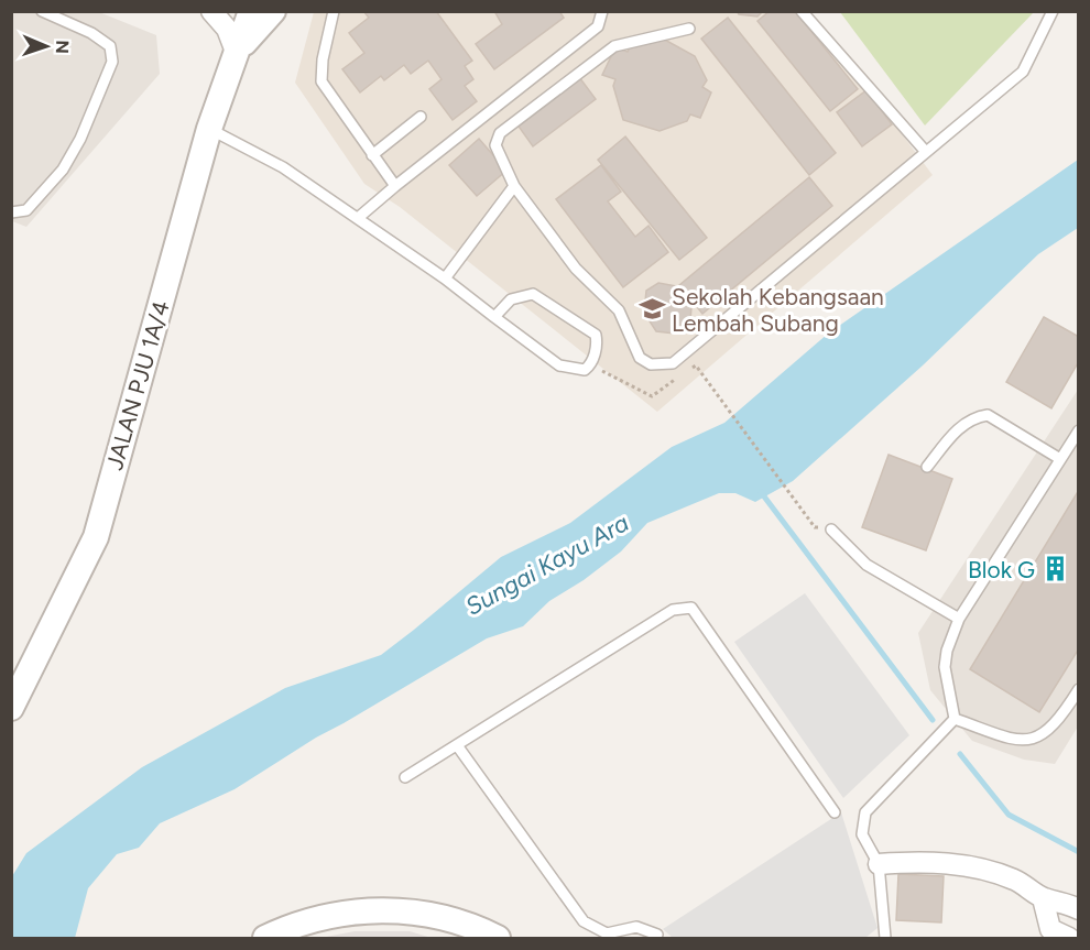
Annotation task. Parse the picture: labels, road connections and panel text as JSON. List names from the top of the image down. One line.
{"streets":{"street":["JALAN PJU 1A/4"]},"water":["Sungai Kayu Ara"],"places":{"school or university":["Sekolah Kebangsaan Lembah Subang"],"building":["Blok G"]},"north":"right"}
